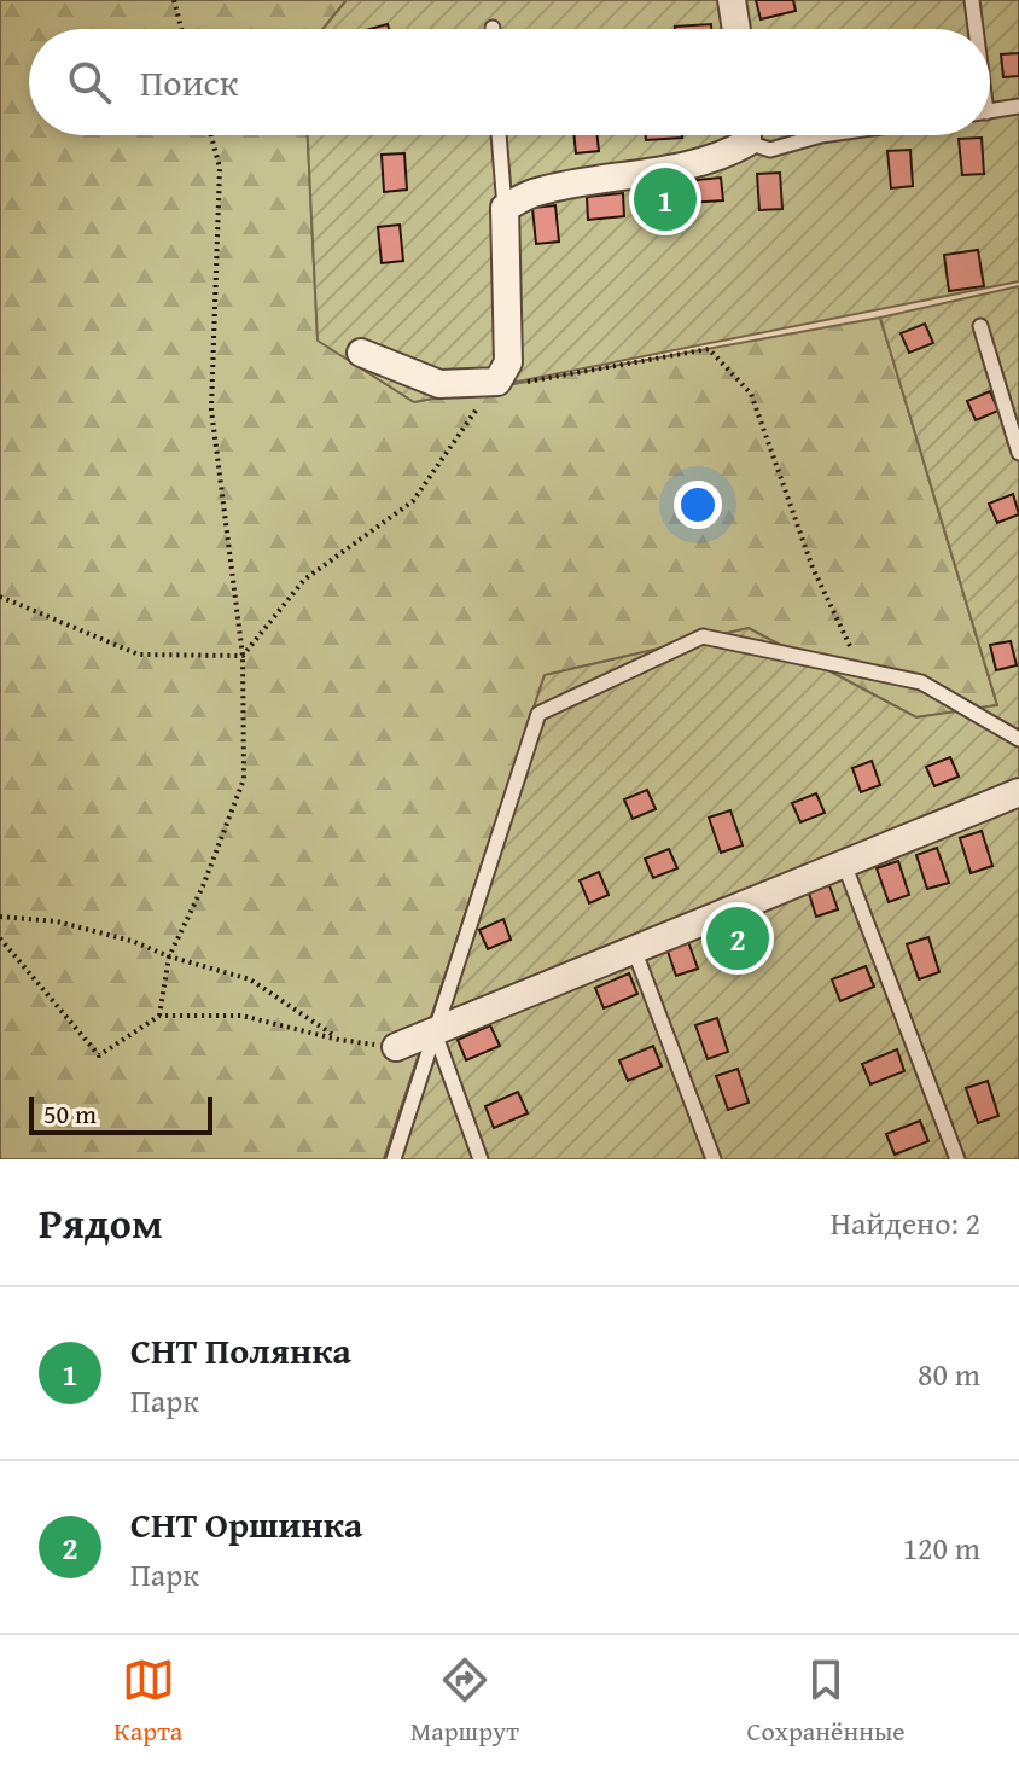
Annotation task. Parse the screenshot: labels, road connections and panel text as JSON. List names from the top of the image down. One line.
{"scale_bar":"50 m","page":{"search":"Поиск","pins":["1","2"],"scale":"50 m","heading":["Рядом","Найдено: 2"],"list":[{"mark":"1","name":"СНТ Полянка","note":"Парк","value":"80 m"},{"mark":"2","name":"СНТ Оршинка","note":"Парк","value":"120 m"}],"nav":["Карта","Маршрут","Сохранённые"]}}
